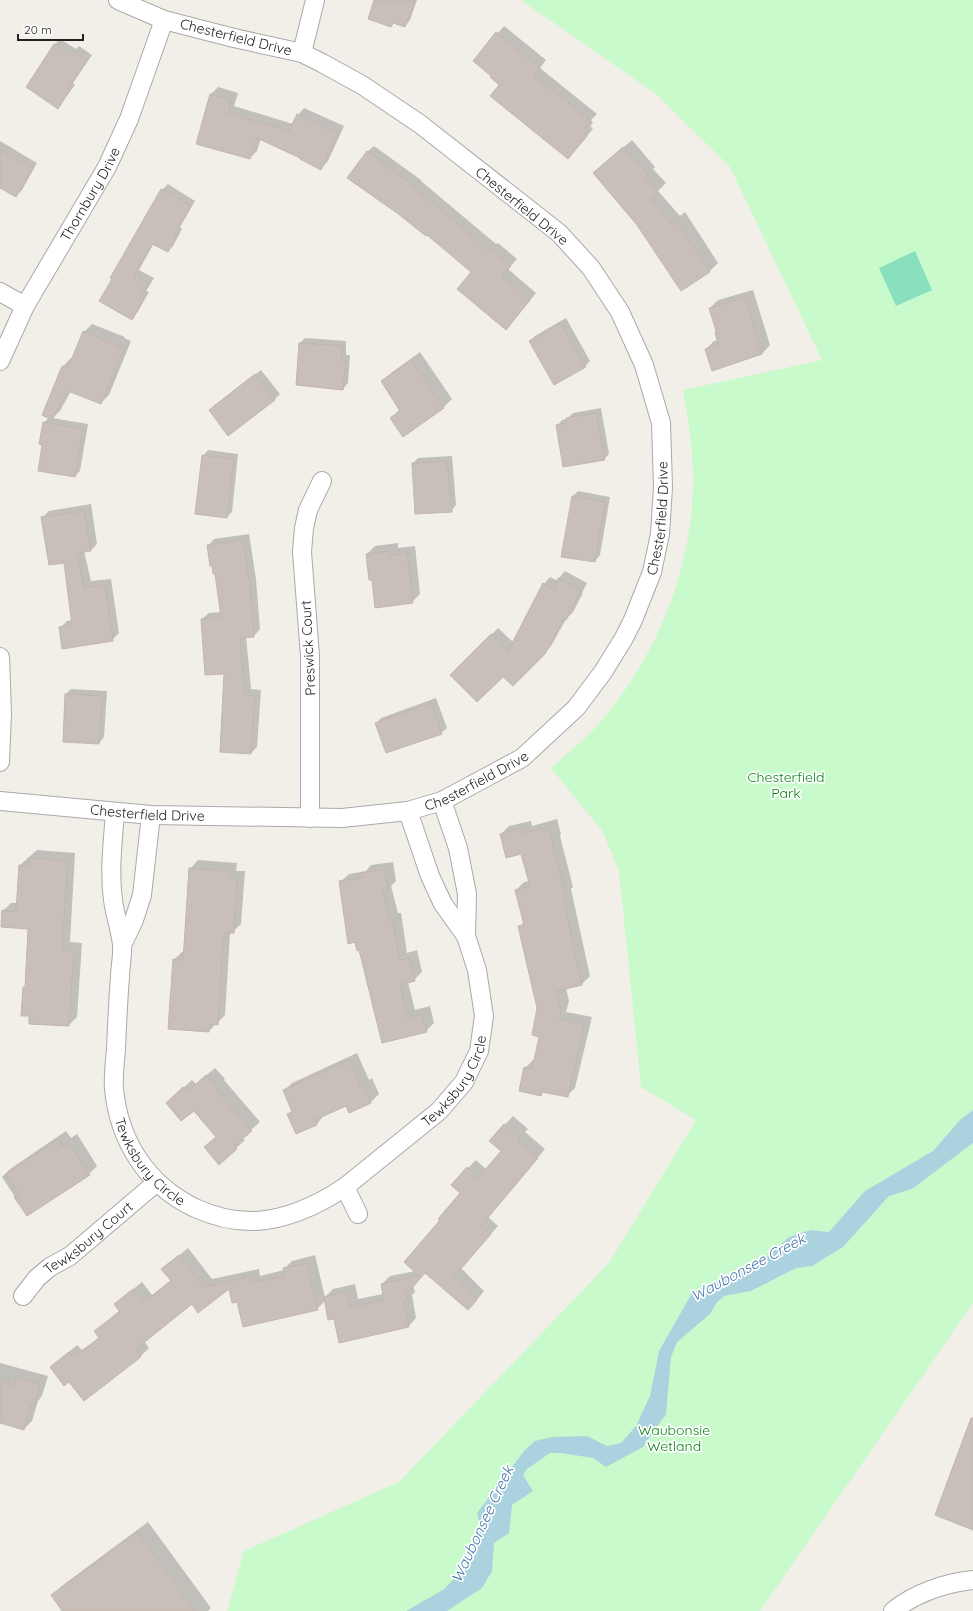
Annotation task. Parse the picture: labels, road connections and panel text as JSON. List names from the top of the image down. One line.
{"streets":{"street":["Chesterfield Drive","Thornbury Drive","Preswick Court","Tewksbury Circle","Tewksbury Court"]},"crossings":[["Chesterfield Drive","Thornbury Drive"],["Chesterfield Drive","Preswick Court"],["Chesterfield Drive","Tewksbury Circle"],["Tewksbury Circle","Tewksbury Court"]],"water":["Waubonsee Creek"],"parks":["Chesterfield Park","Waubonsie Wetland"],"scale_bar":"20 m"}
